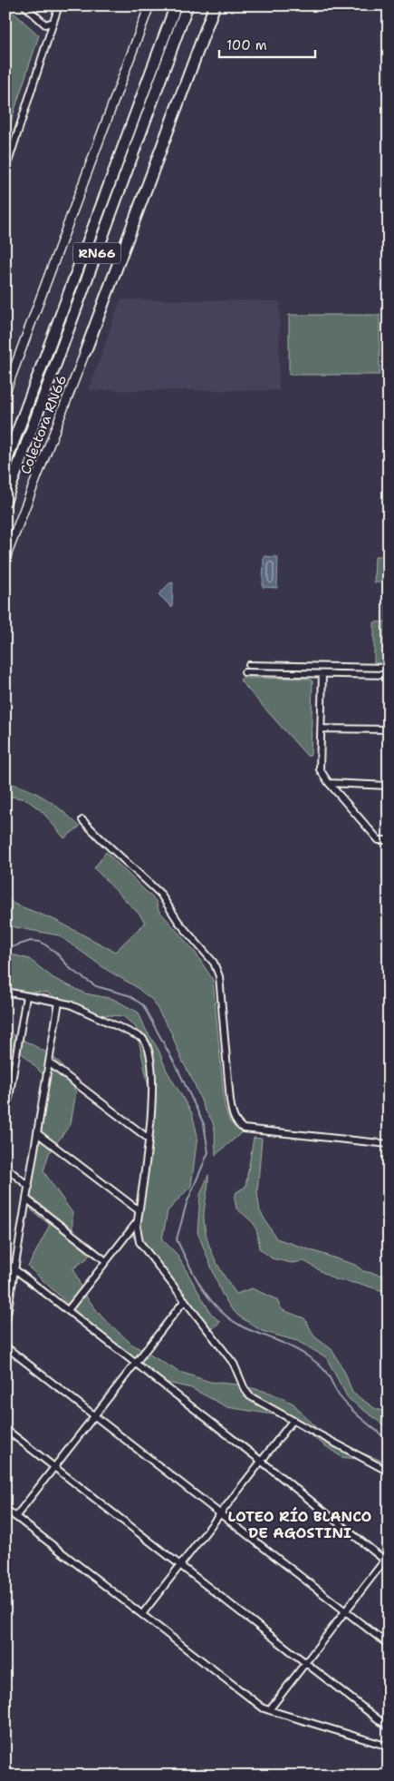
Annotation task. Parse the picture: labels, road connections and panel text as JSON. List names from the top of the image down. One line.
{"streets":{"highway":["RN66"],"street":["Colectora RN66"]},"districts":["LOTEO RÍO BLANCO DE AGOSTINI"],"scale_bar":"100 m"}
